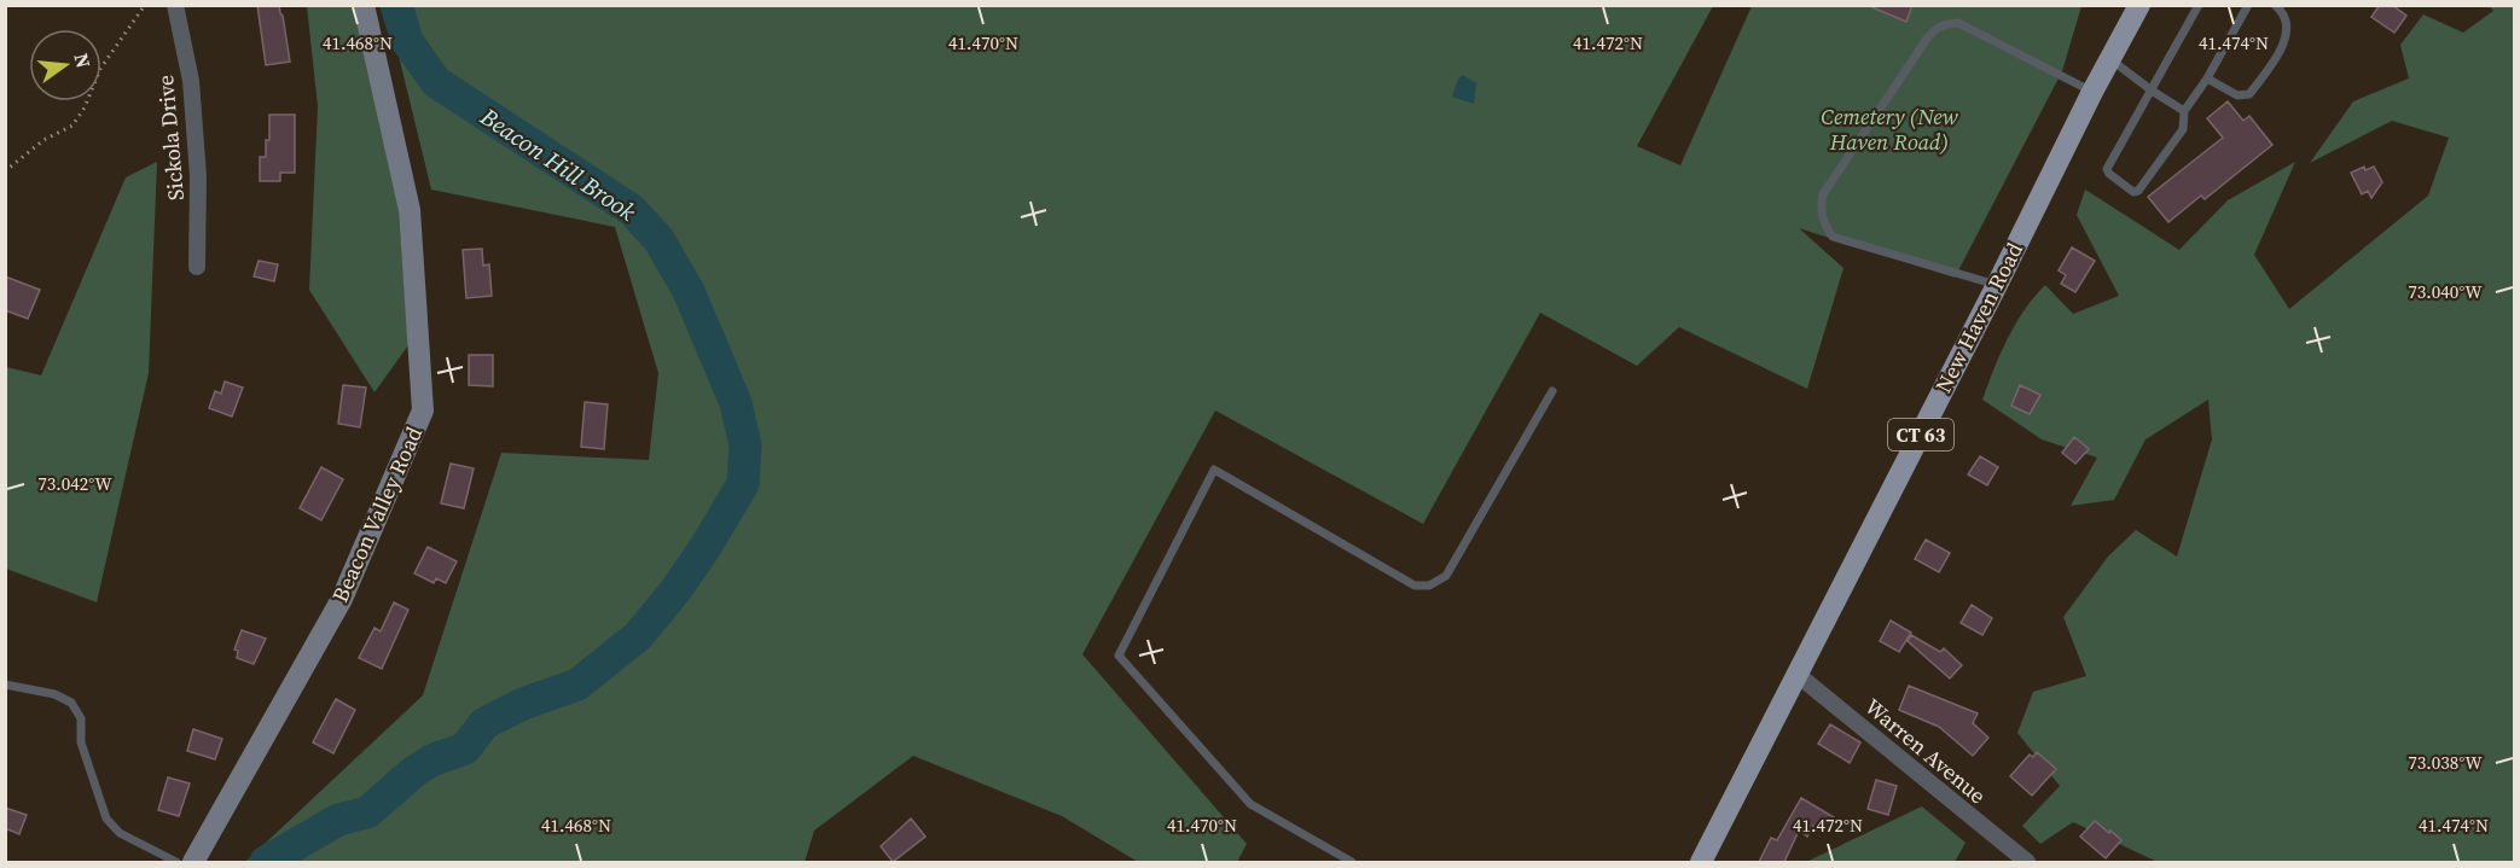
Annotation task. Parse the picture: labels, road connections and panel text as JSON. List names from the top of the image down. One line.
{"streets":{"main road":["New Haven Road","CT 63"],"street":["Sickola Drive","Beacon Valley Road","Warren Avenue"]},"crossings":[["New Haven Road","Warren Avenue"]],"water":["Beacon Hill Brook"],"parks":["Cemetery (New Haven Road)"],"north":"right","coordinates":["41.468°N","41.470°N","41.472°N","41.474°N","73.040°W","73.042°W","73.038°W"]}
